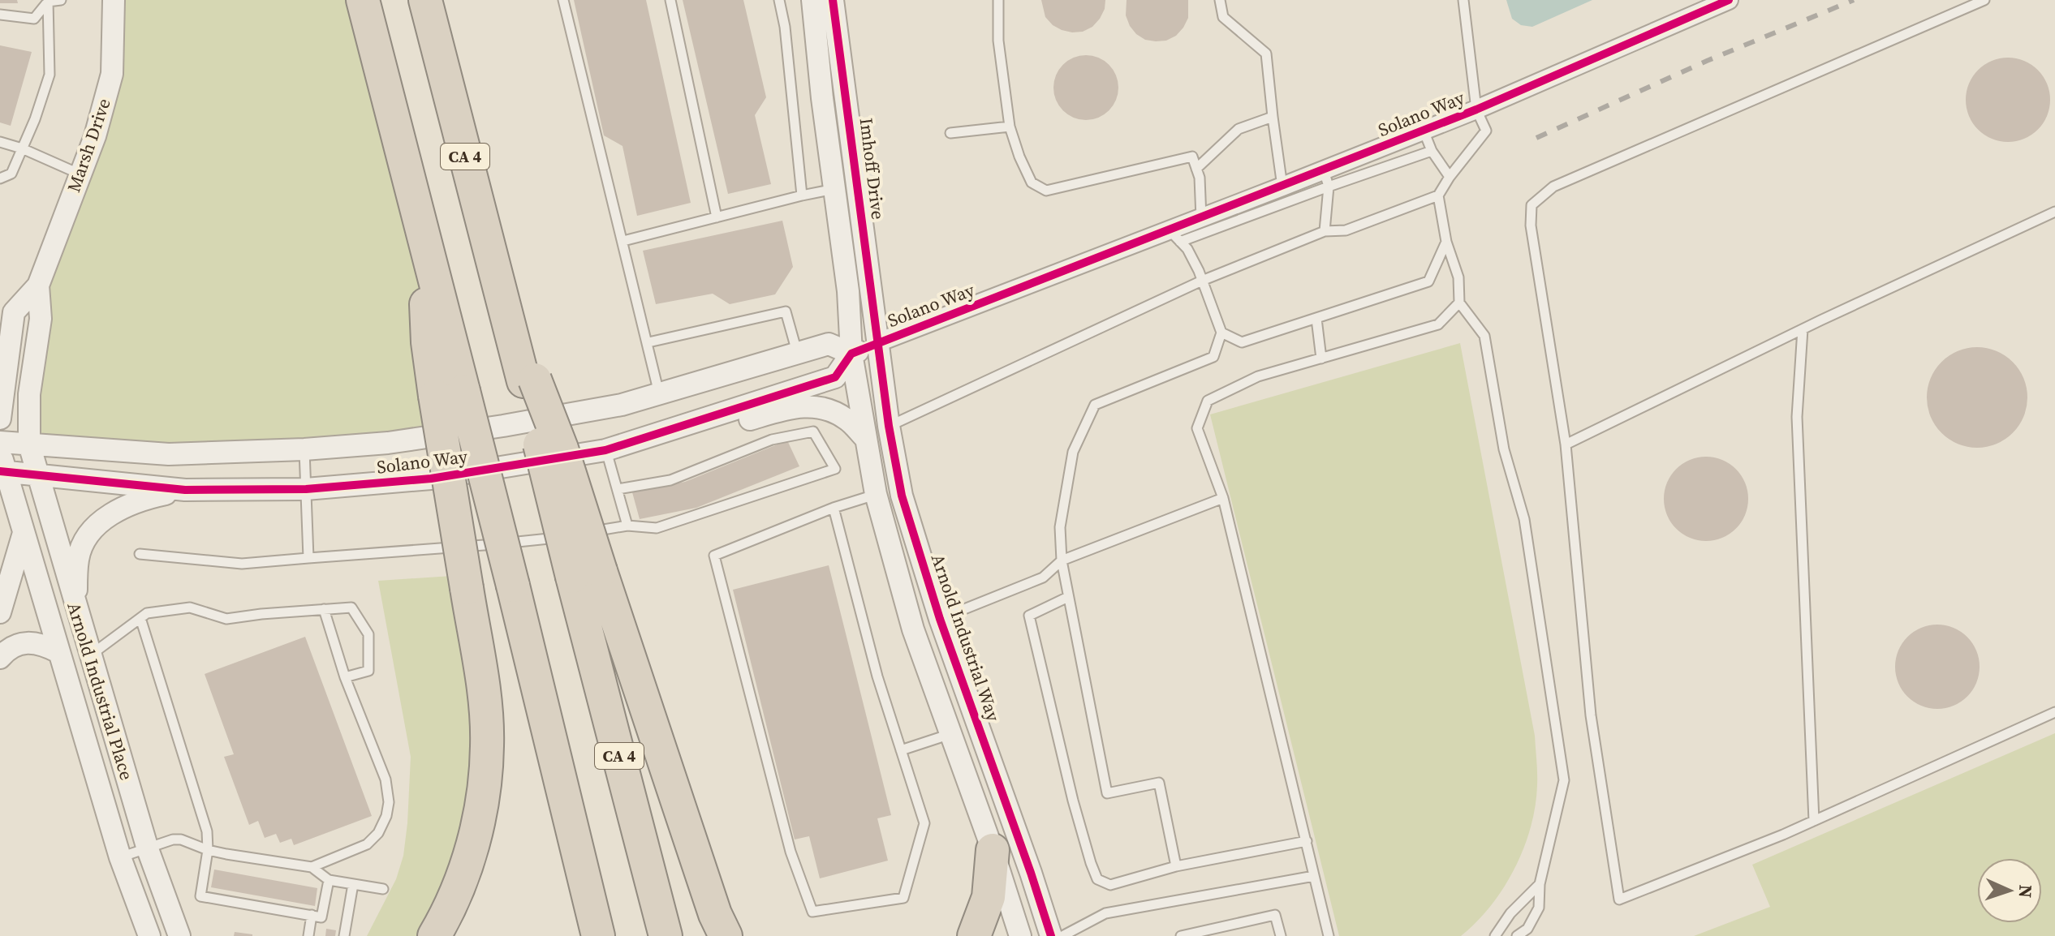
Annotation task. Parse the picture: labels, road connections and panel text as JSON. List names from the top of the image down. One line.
{"streets":{"highway":["CA 4"],"street":["Solano Way","Marsh Drive","Imhoff Drive","Arnold Industrial Way","Arnold Industrial Place"]},"crossings":[["Solano Way","Marsh Drive"],["Solano Way","Imhoff Drive"],["Solano Way","Arnold Industrial Way"],["Solano Way","Arnold Industrial Place"],["Marsh Drive","Arnold Industrial Place"],["Imhoff Drive","Arnold Industrial Way"]],"north":"right"}
